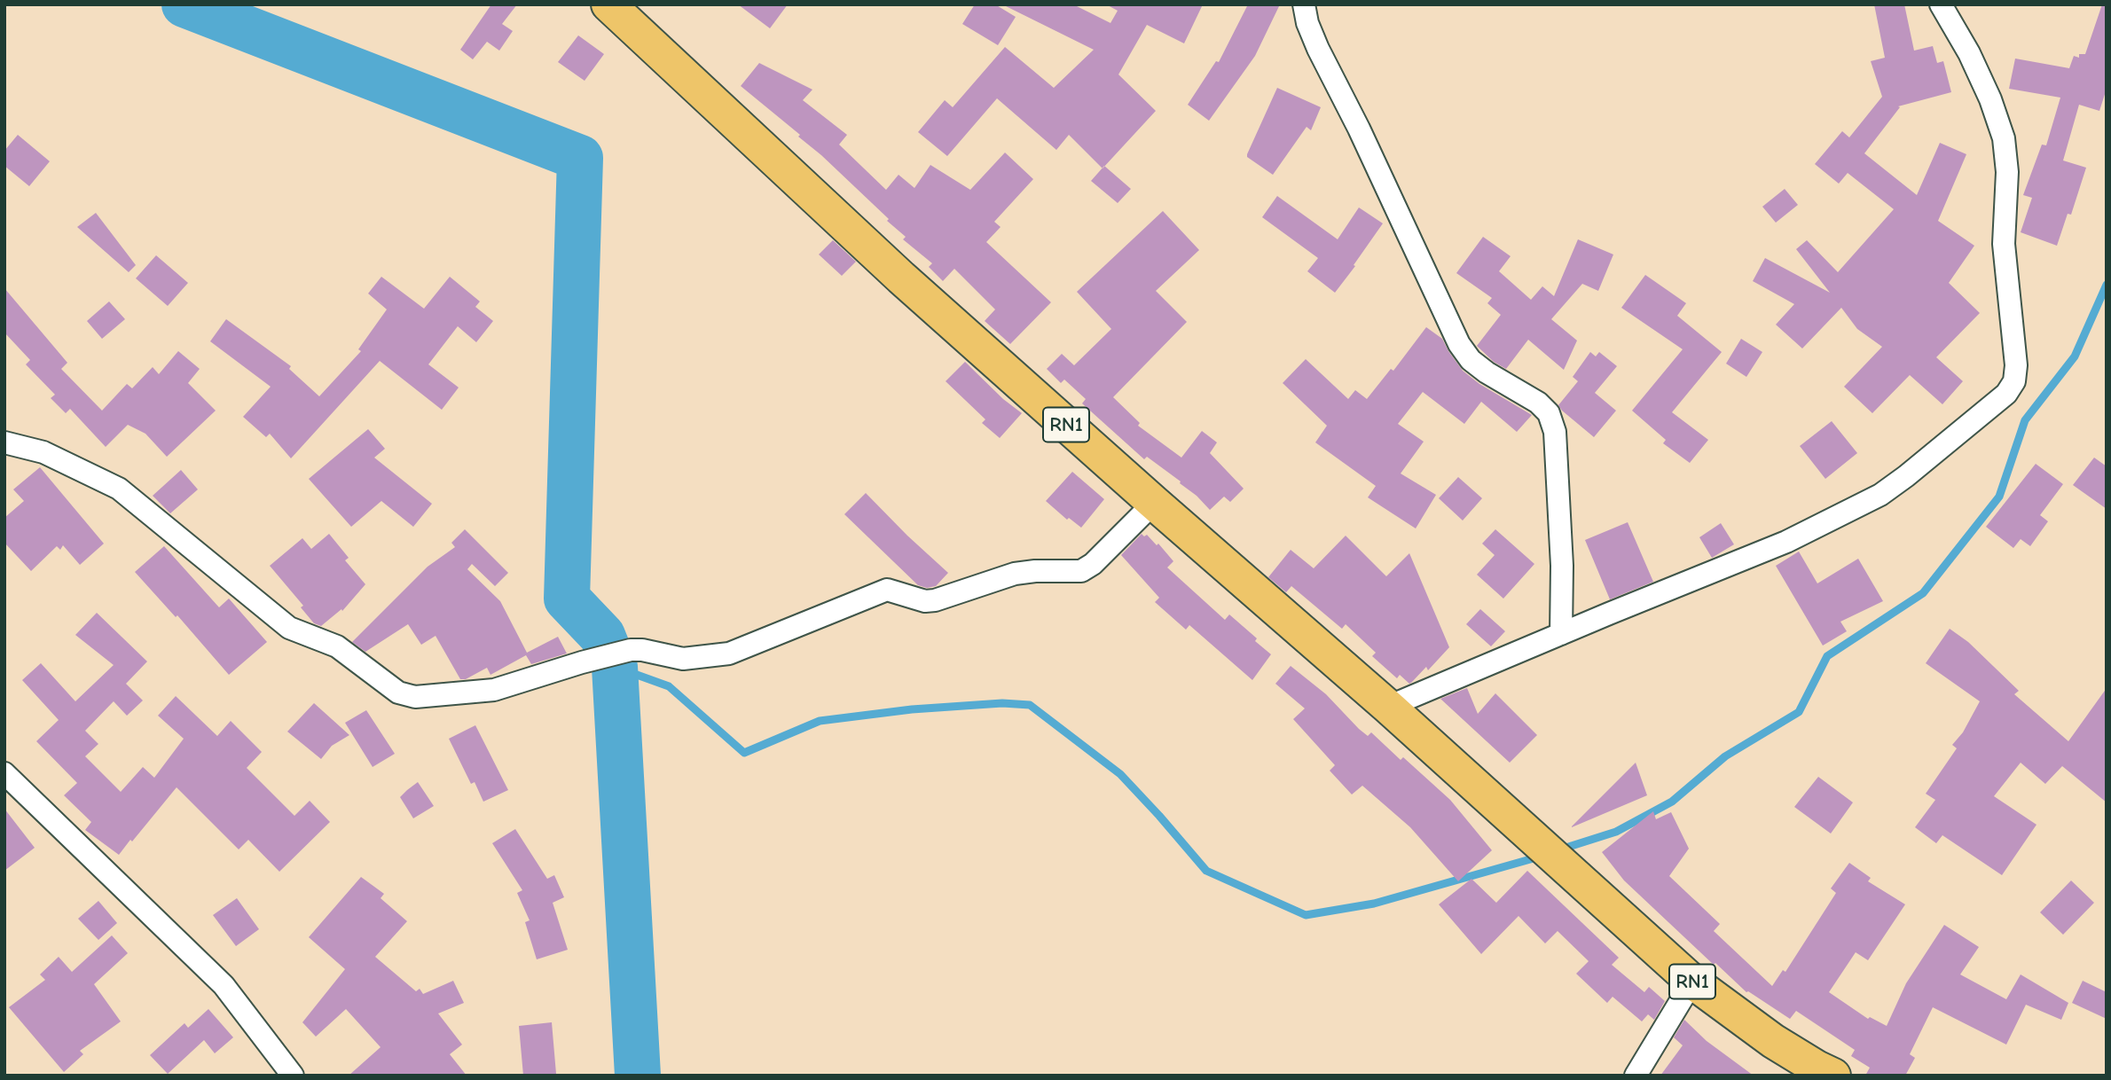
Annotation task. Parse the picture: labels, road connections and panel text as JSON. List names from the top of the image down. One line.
{"streets":{"highway":["RN1"]}}
